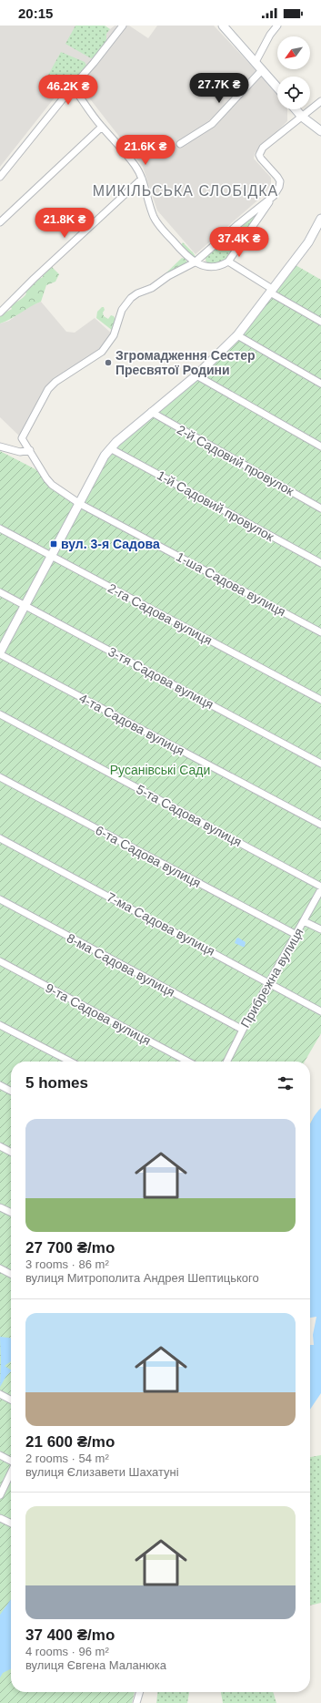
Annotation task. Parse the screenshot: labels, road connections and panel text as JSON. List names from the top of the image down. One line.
{"streets":{"street":["2-й Садовий провулок","1-й Садовий провулок","1-ша Садова вулиця","2-га Садова вулиця","3-тя Садова вулиця","4-та Садова вулиця","5-та Садова вулиця","6-та Садова вулиця","7-ма Садова вулиця","8-ма Садова вулиця","Прибрежна вулиця","9-та Садова вулиця"]},"crossings":[["6-та Садова вулиця","Прибрежна вулиця"],["7-ма Садова вулиця","Прибрежна вулиця"],["8-ма Садова вулиця","Прибрежна вулиця"]],"districts":["МИКІЛЬСЬКА СЛОБІДКА"],"parks":["Русанівські Сади"],"places":{"other":["Згромадження Сестер Пресвятої Родини"],"transit":["вул. 3-я Садова"]},"north":"bottom left","page":{"status":"20:15","price":["27.7K ₴","46.2K ₴","21.6K ₴","21.8K ₴","37.4K ₴"],"heading":"5 homes","list":[{"name":"27 700 ₴/mo","note":"3 rooms · 86 m² · вулиця Митрополита Андрея Шептицького"},{"name":"21 600 ₴/mo","note":"2 rooms · 54 m² · вулиця Єлизавети Шахатуні"},{"name":"37 400 ₴/mo","note":"4 rooms · 96 m² · вулиця Євгена Маланюка"}]}}
